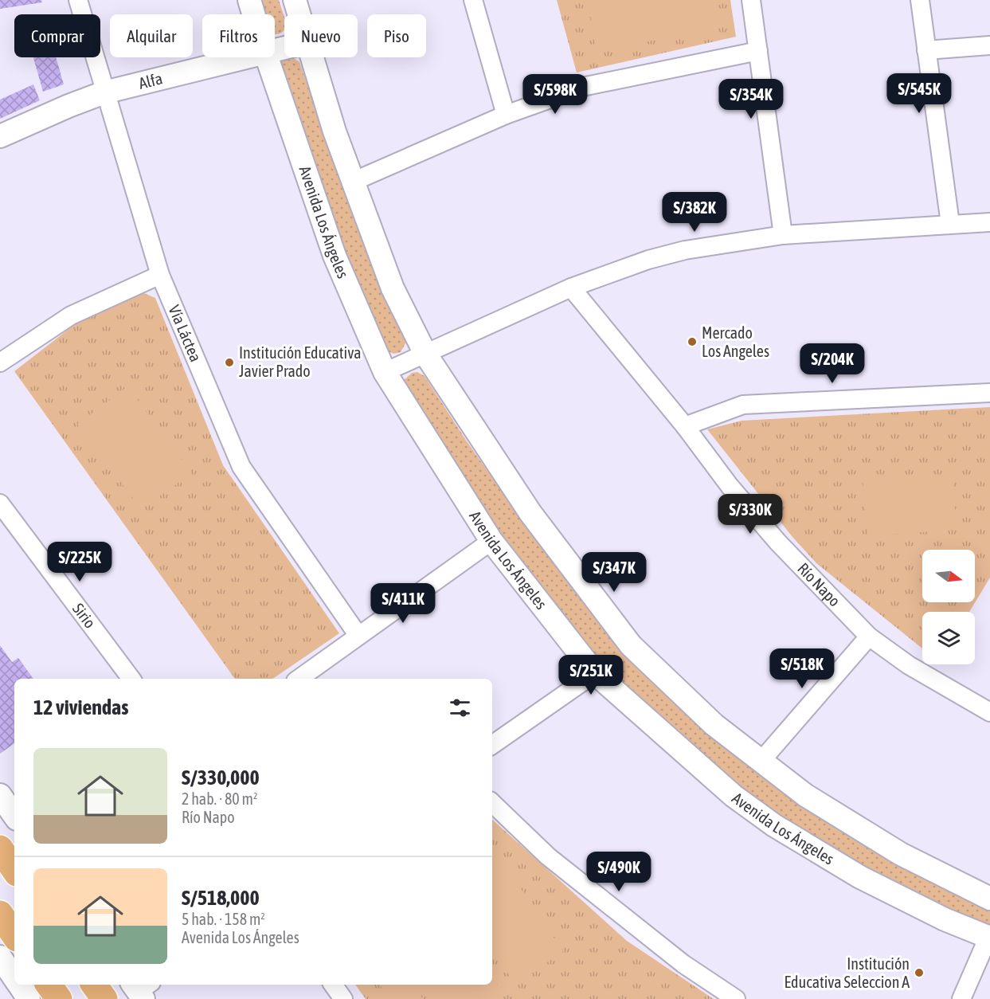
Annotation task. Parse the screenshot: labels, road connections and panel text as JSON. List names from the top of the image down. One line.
{"streets":{"street":["Alfa","Avenida Los Ángeles","Vía Láctea","Río Napo","Sirio"]},"crossings":[["Alfa","Vía Láctea"]],"places":["Mercado Los Angeles","Institución Educativa Javier Prado","Institución Educativa Seleccion A"],"north":"right","page":{"chip":["Comprar","Alquilar","Filtros","Nuevo","Piso"],"price":["S/545K","S/598K","S/354K","S/382K","S/204K","S/330K","S/225K","S/347K","S/411K","S/518K","S/251K","S/490K"],"heading":"12 viviendas","list":[{"name":"S/330,000","note":"2 hab. · 80 m² · Río Napo"},{"name":"S/518,000","note":"5 hab. · 158 m² · Avenida Los Ángeles"}]}}
